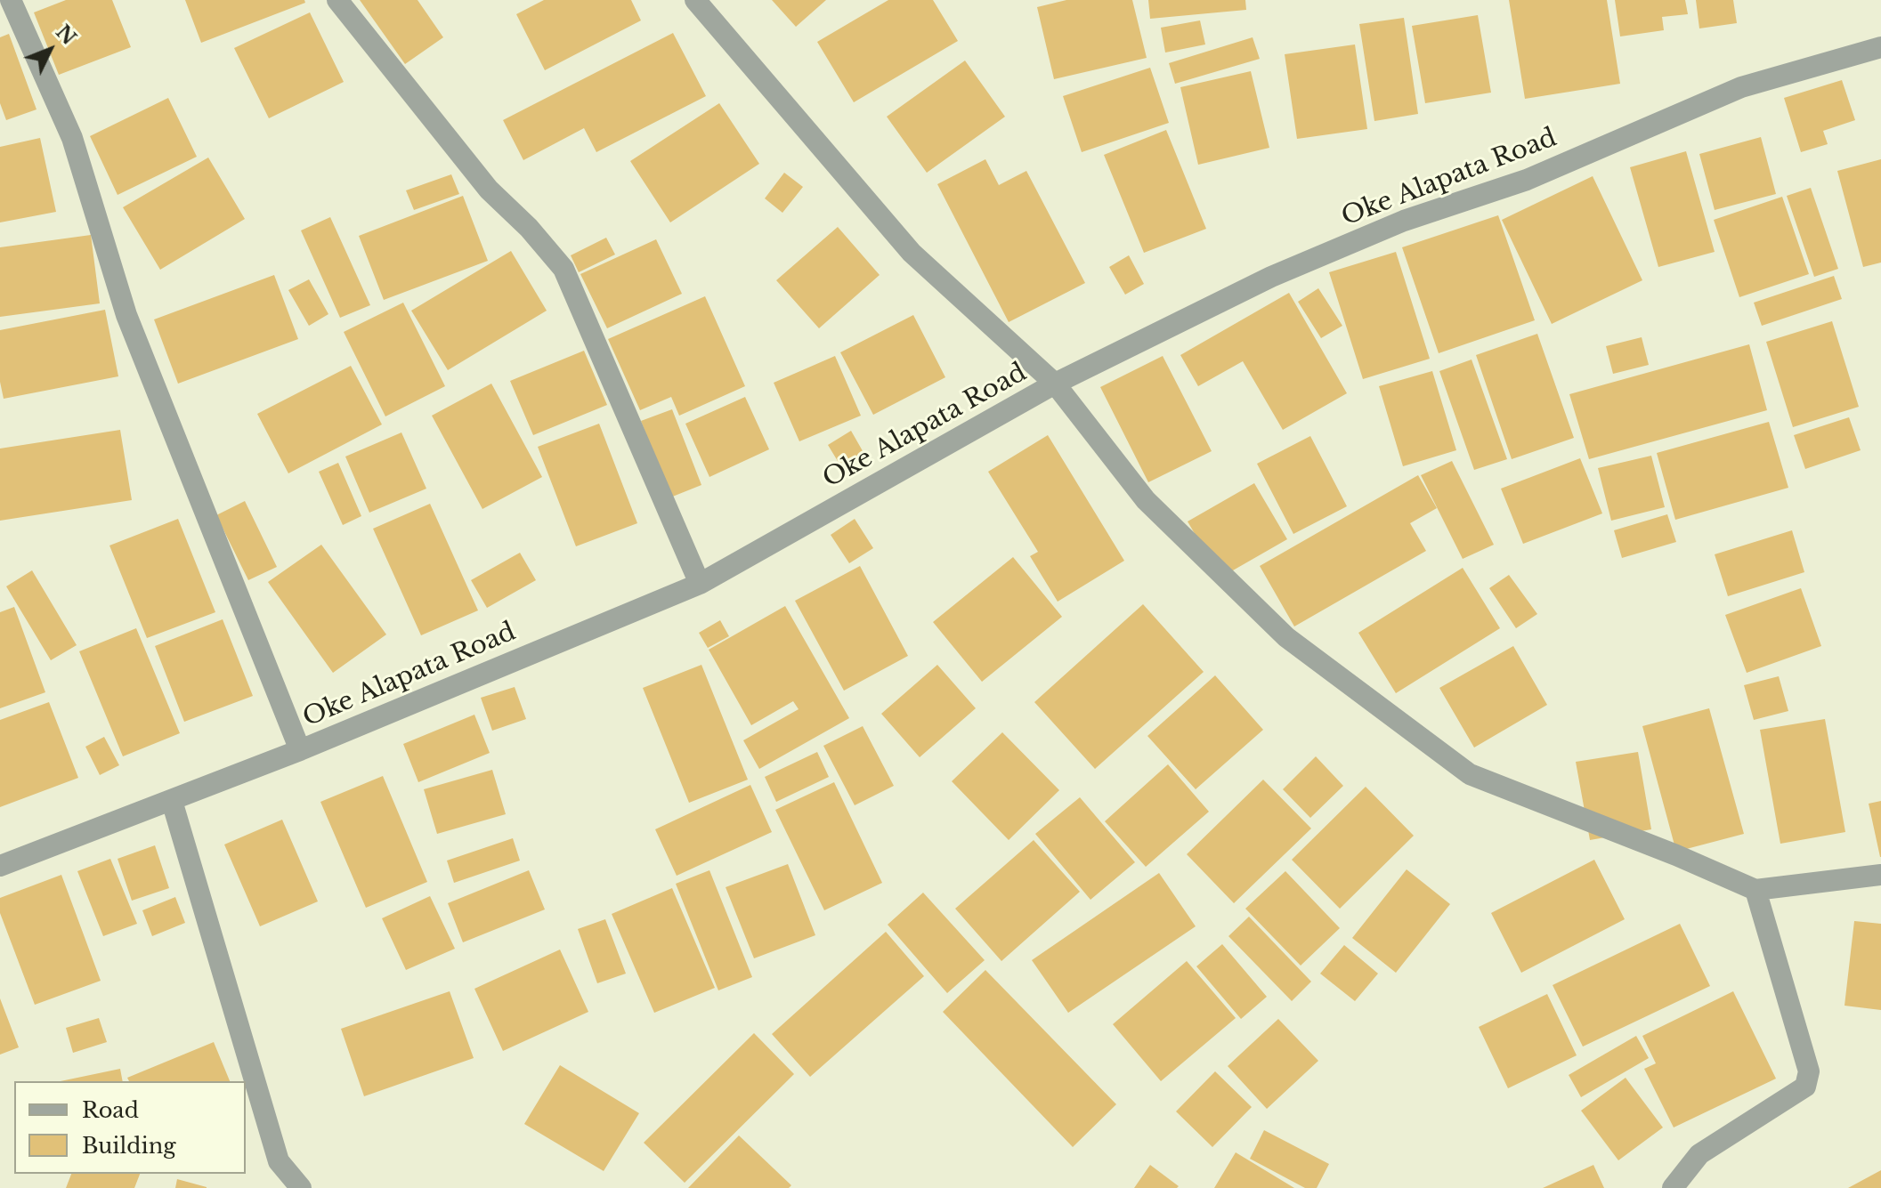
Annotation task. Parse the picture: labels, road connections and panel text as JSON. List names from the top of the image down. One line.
{"streets":{"street":["Oke Alapata Road"]},"legend":["Road","Building"],"north":"top right"}
